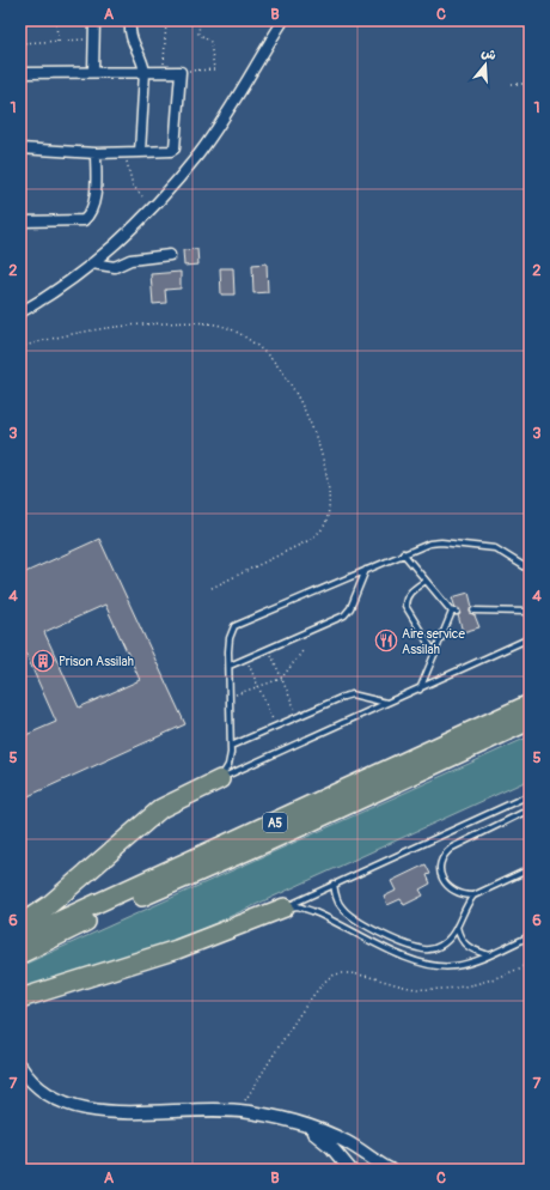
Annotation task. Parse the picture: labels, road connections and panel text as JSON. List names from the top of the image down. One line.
{"streets":{"highway":["A5"]},"places":{"restaurant":["Aire service Assilah"],"building":["Prison Assilah"]},"north":"top","grid":{"columns":["A","B","C"],"rows":["1","2","3","4","5","6","7"]}}
